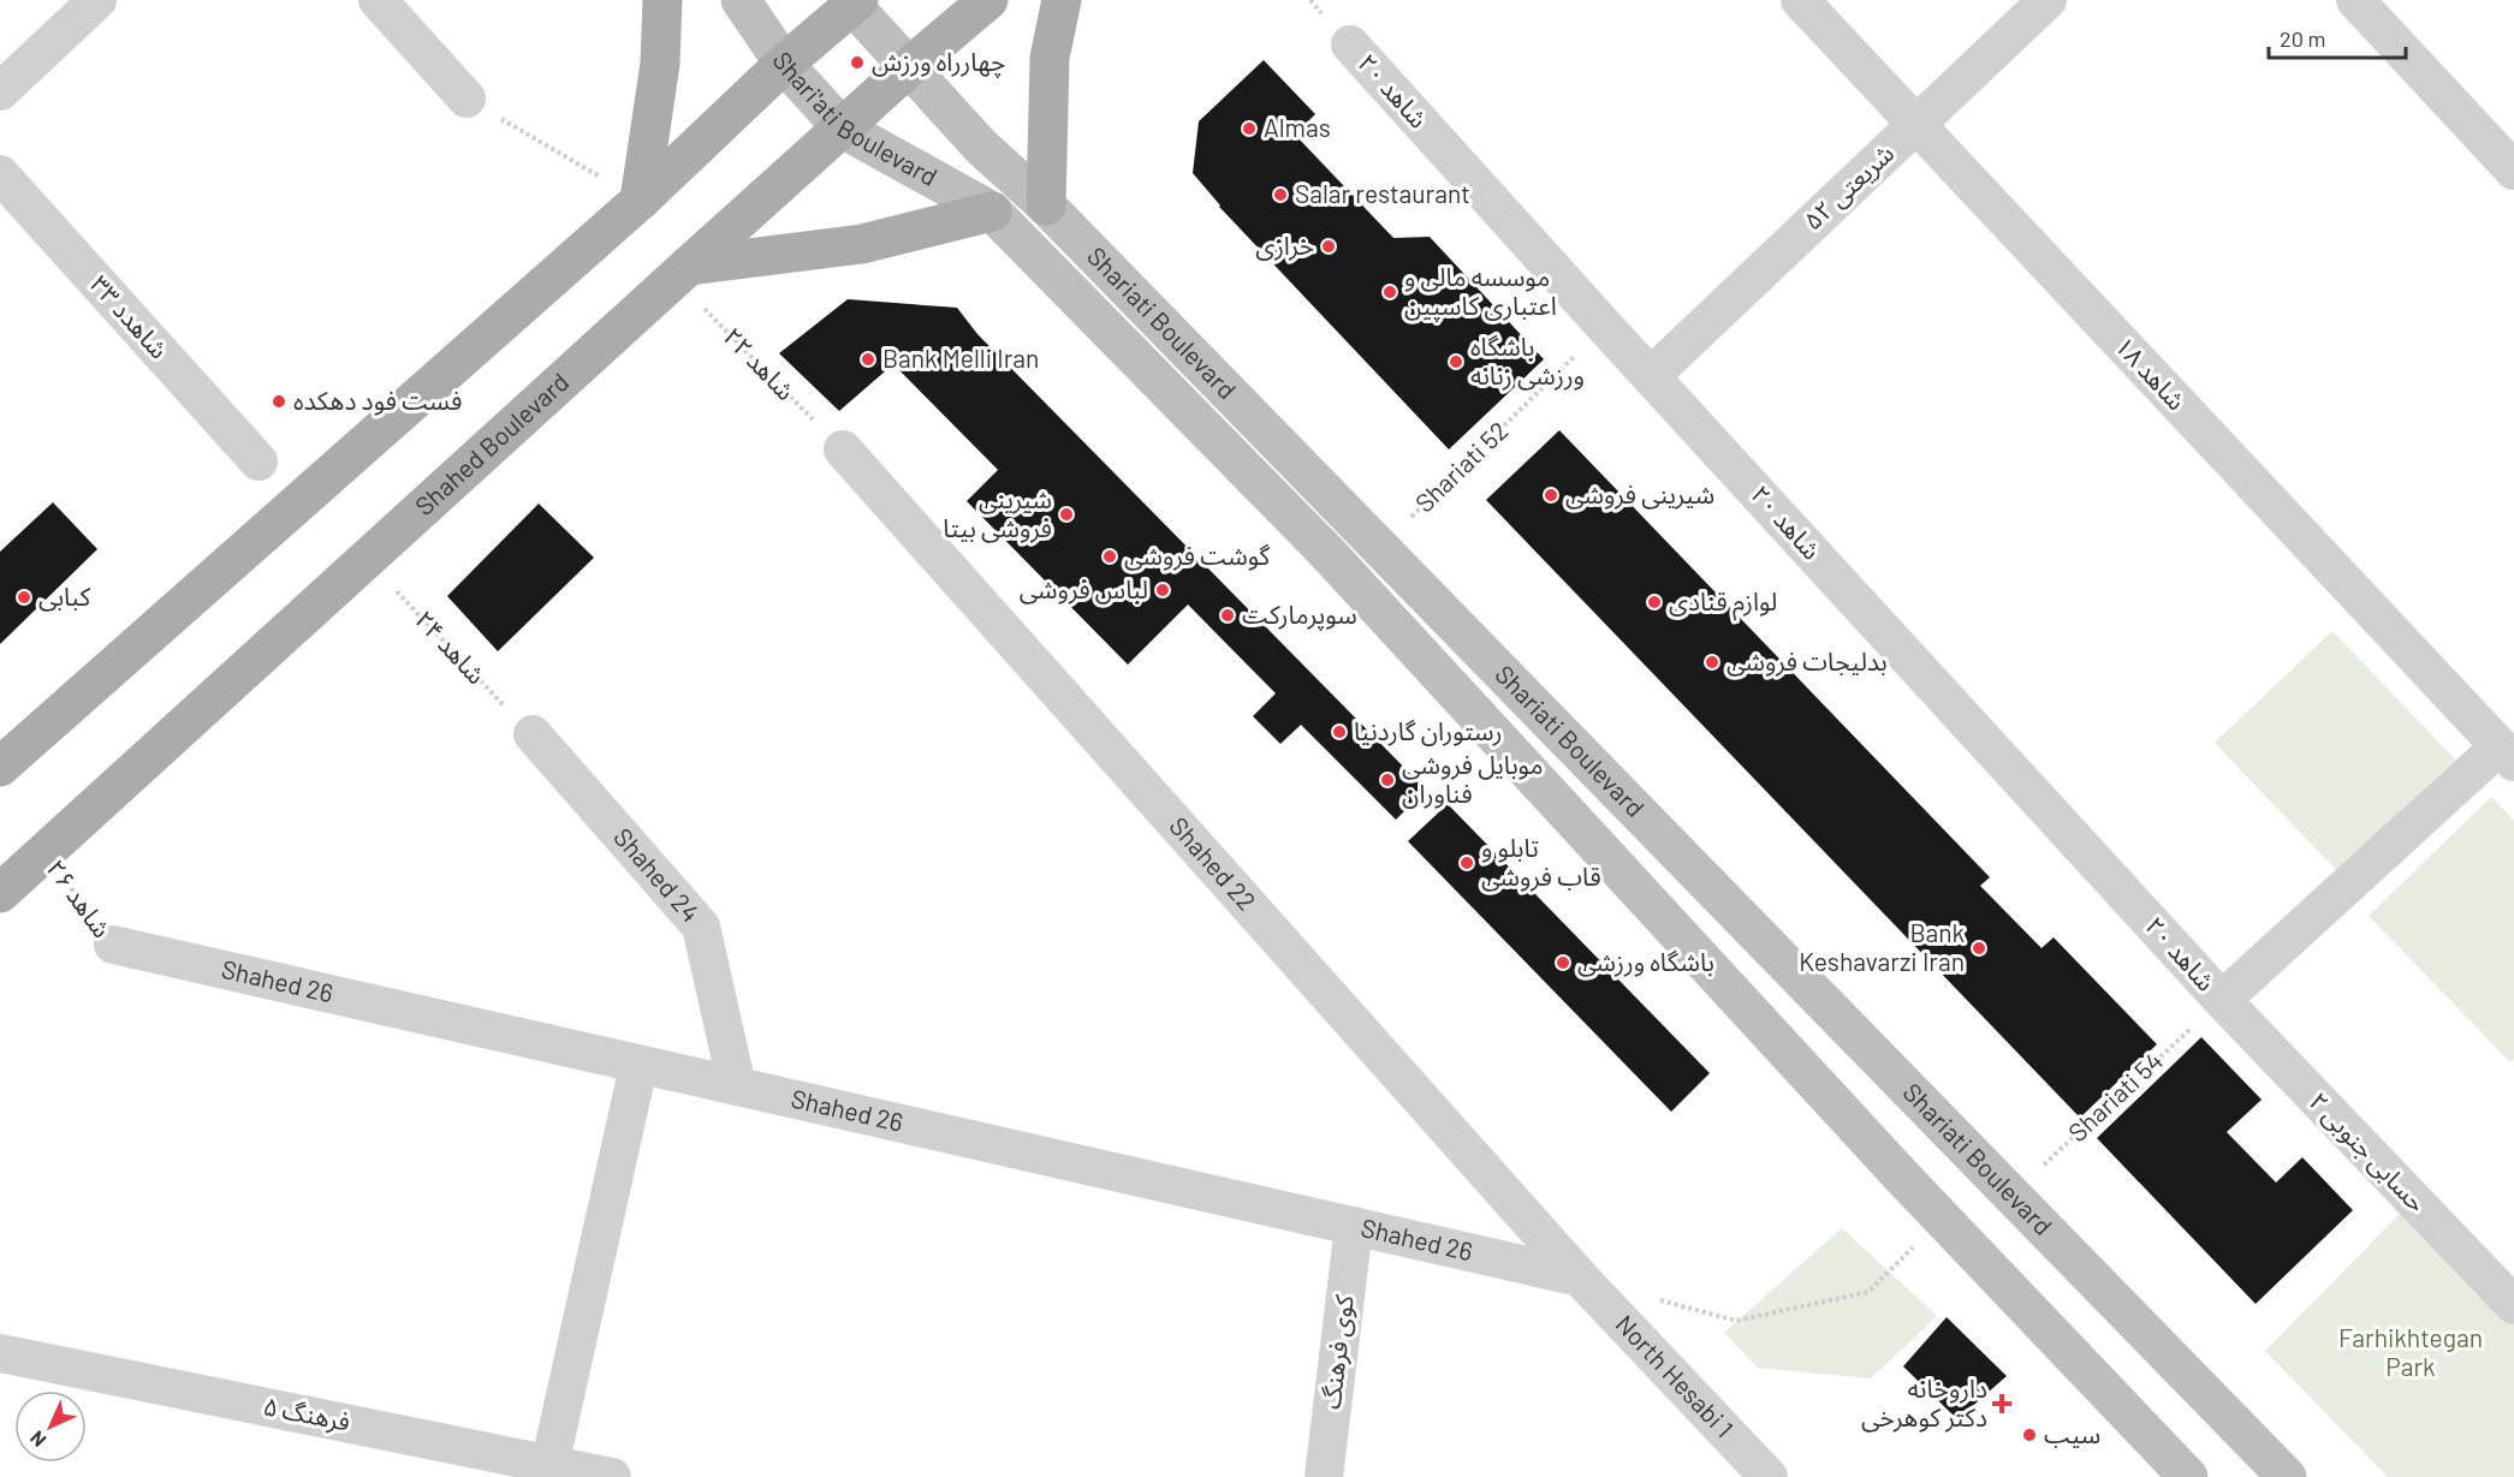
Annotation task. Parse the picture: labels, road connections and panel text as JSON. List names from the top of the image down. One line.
{"streets":{"main road":["Shari'ati Boulevard","Shariati Boulevard","Shahed Boulevard"],"street":["شاهد ۲۰","شریعتی ۵۲","شاهدد ۳۳","شاهد ۱۸","Shahed 22","Shahed 24","Shahed 26","حسابی جنوبی ۲","کوی فرهنگ","North Hesabi 1","فرهنگ ۵"],"path":["شاهد ۲۲","Shariati 52","شاهد ۲۴","شاهد ۲۶","Shariati 54"]},"crossings":[["شاهد ۲۰","شریعتی ۵۲"],["شاهد ۲۰","Shariati 52"],["شاهد ۲۰","Shariati 54"],["شاهد ۲۰","حسابی جنوبی ۲"],["Shari'ati Boulevard","Shariati Boulevard"],["Shari'ati Boulevard","Shahed Boulevard"],["شریعتی ۵۲","شاهد ۱۸"],["Shariati Boulevard","Shahed Boulevard"],["Shariati Boulevard","Shariati 52"],["Shariati Boulevard","Shariati 54"],["شاهد ۲۲","Shahed Boulevard"],["شاهد ۲۲","Shahed 22"],["Shahed Boulevard","شاهد ۲۴"],["Shahed Boulevard","شاهد ۲۶"],["شاهد ۲۴","Shahed 24"],["Shahed 22","Shahed 26"],["Shahed 22","North Hesabi 1"],["Shahed 24","Shahed 26"],["شاهد ۲۶","Shahed 26"],["Shahed 26","کوی فرهنگ"],["Shahed 26","North Hesabi 1"],["Shariati 54","حسابی جنوبی ۲"]],"parks":["Farhikhtegan Park"],"places":{"other":["چهارراه ورزش","Almas","Salar restaurant","خرازی","موسسه مالی و اعتباری کاسپین","Bank Melli Iran","باشگاه ورزشی زنانه","فست فود دهکده","شیرینی فروشی","شیرینی فروشی بیتا","گوشت فروشی","لباس فروشی","کبابی","لوازم قنادی","سوپرمارکت","بدلیجات فروشی","رستوران گاردنیا","موبایل فروشی فناوران","تابلو و قاب فروشی","Bank Keshavarzi Iran","باشگاه ورزشی","سیب"],"health":["داروخانه دکتر کوهرخی"]},"scale_bar":"20 m","north":"bottom left"}
